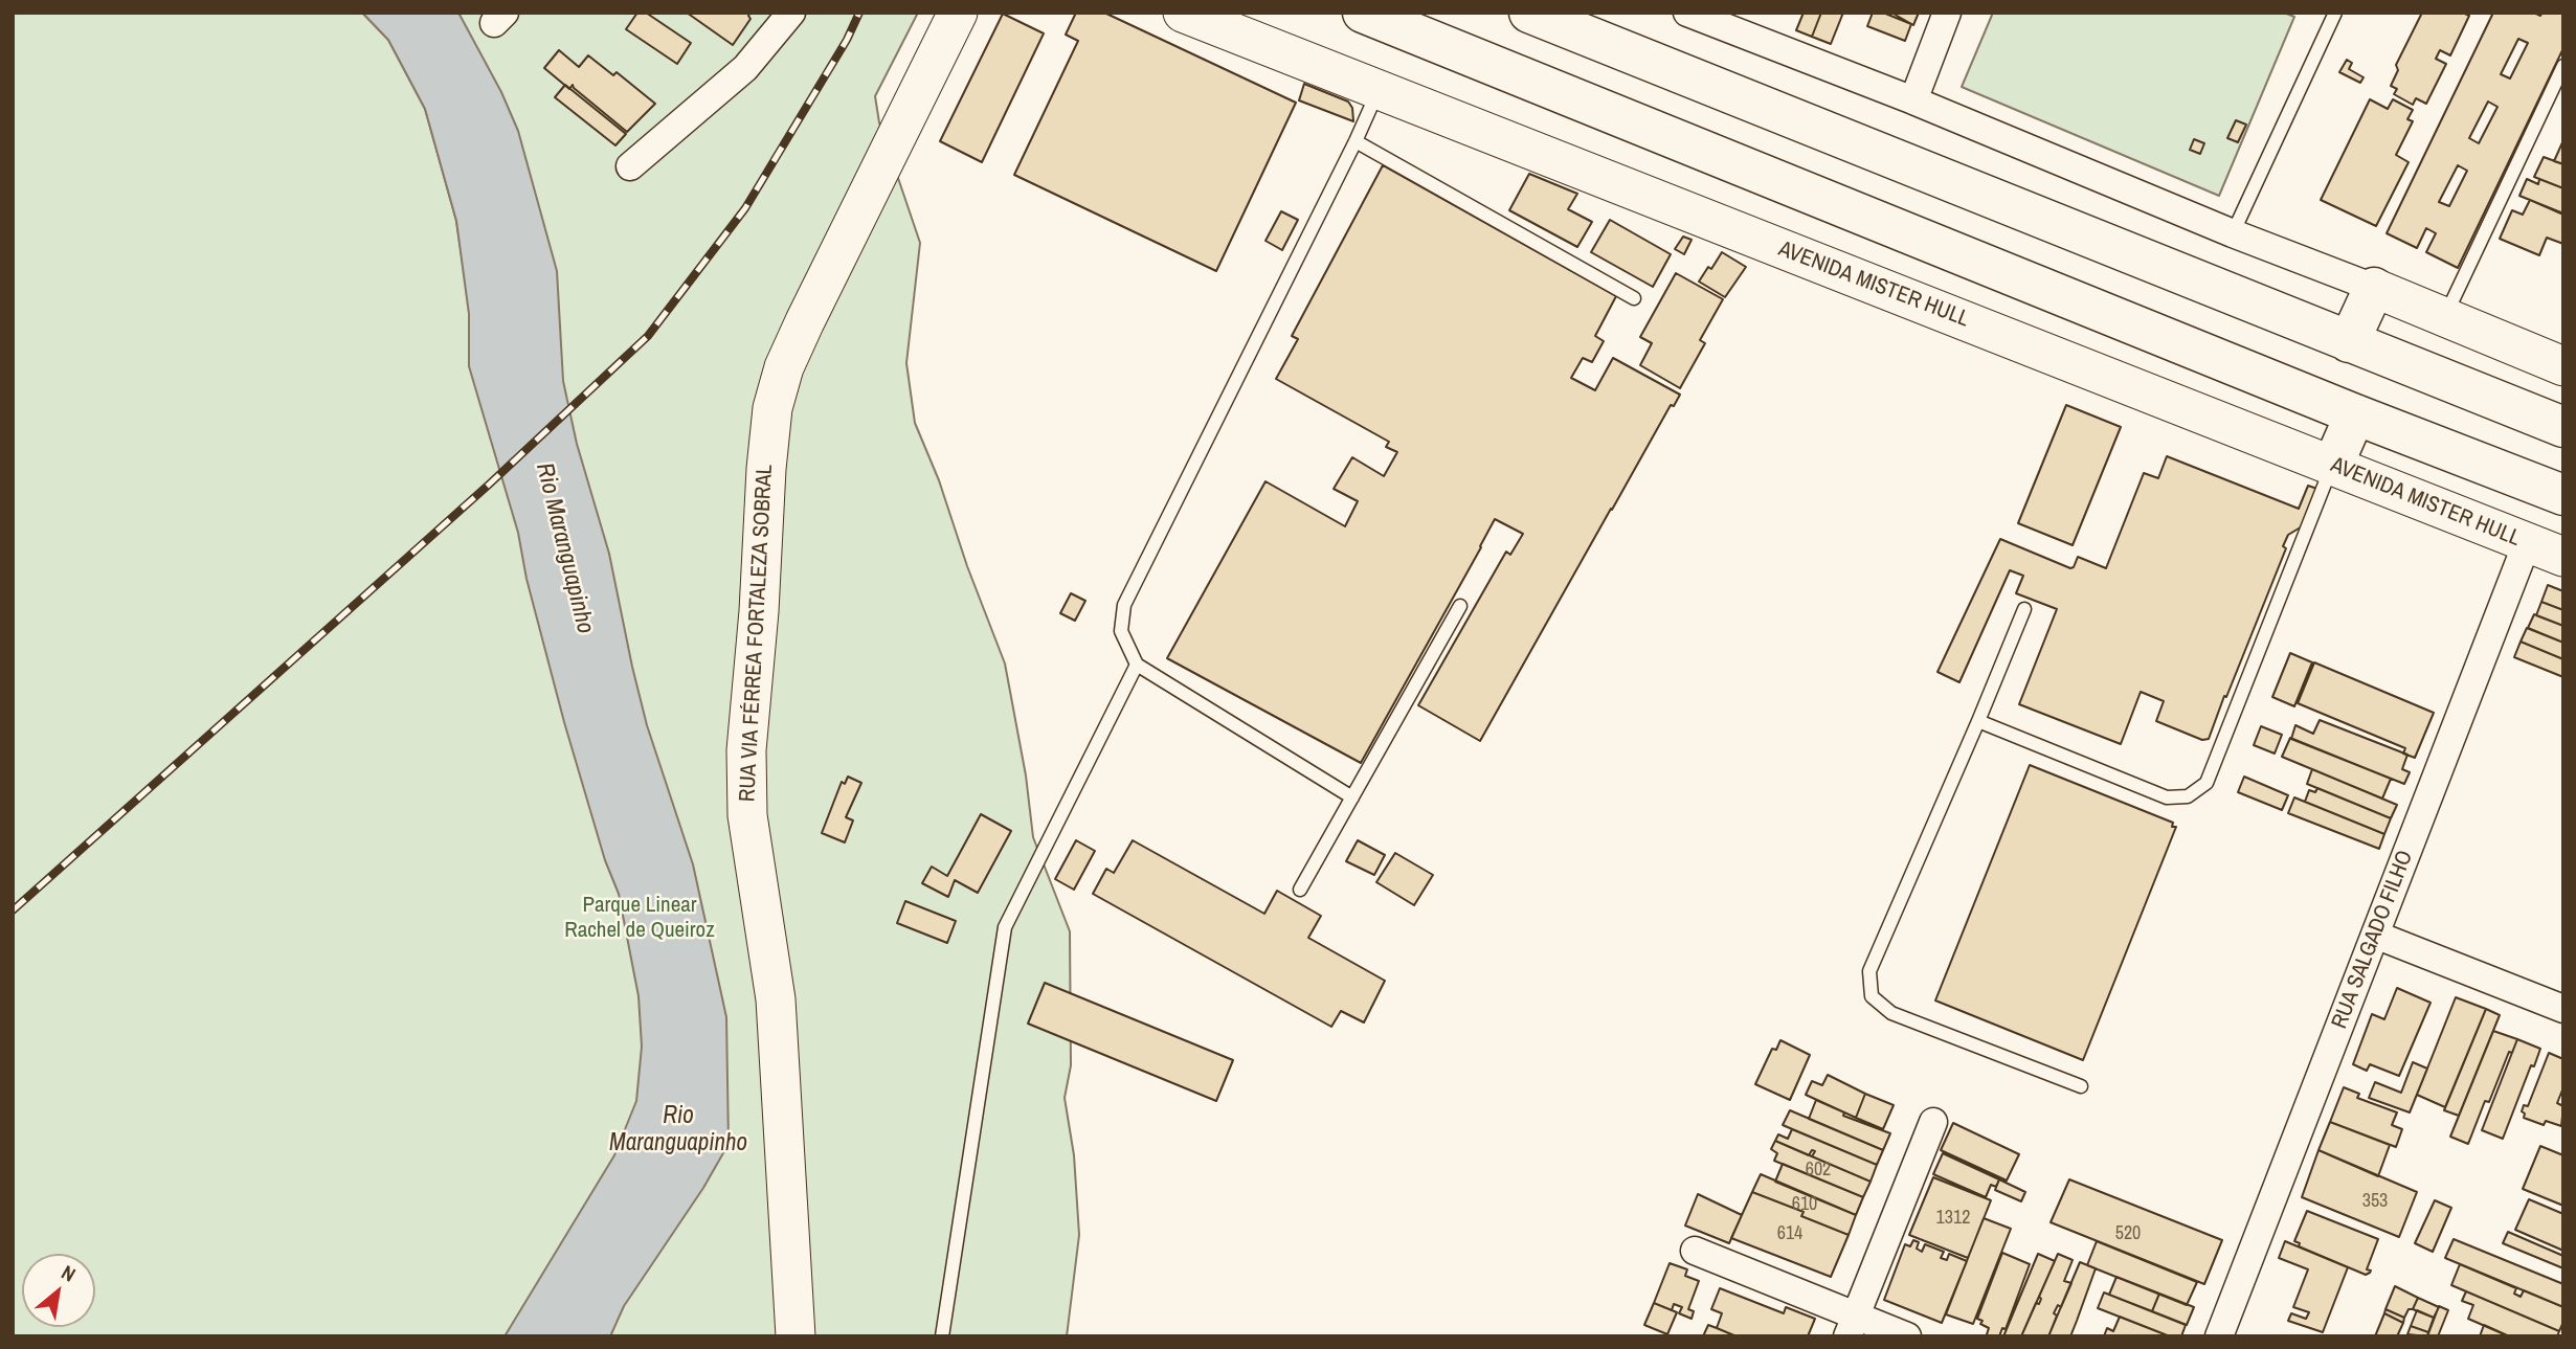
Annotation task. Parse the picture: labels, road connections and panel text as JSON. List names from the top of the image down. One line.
{"streets":{"main road":["AVENIDA MISTER HULL","RUA VIA FÉRREA FORTALEZA SOBRAL"],"street":["RUA SALGADO FILHO"]},"crossings":[["AVENIDA MISTER HULL","RUA SALGADO FILHO"]],"water":["Rio Maranguapinho"],"parks":["Parque Linear Rachel de Queiroz"],"house_numbers":["602","353","610","1312","614","520"],"north":"top right"}
